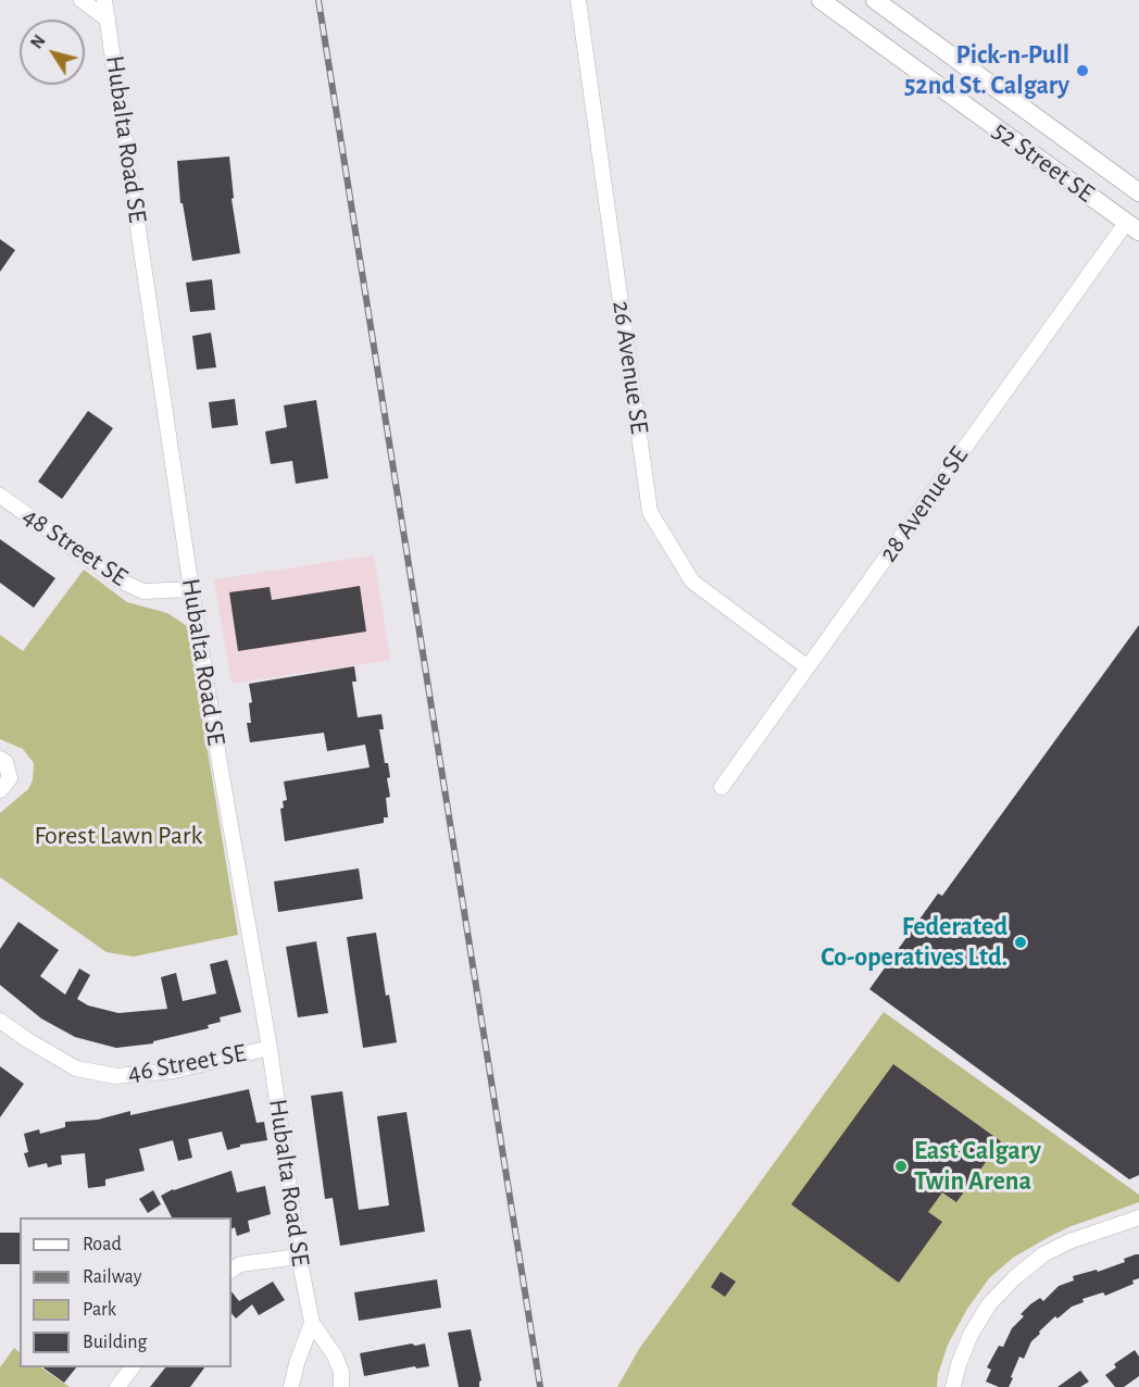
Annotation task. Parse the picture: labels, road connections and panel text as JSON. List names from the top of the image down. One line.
{"streets":{"main road":["52 Street SE"],"street":["Hubalta Road SE","26 Avenue SE","28 Avenue SE","48 Street SE","46 Street SE"]},"crossings":[["Hubalta Road SE","48 Street SE"],["Hubalta Road SE","46 Street SE"],["52 Street SE","28 Avenue SE"],["26 Avenue SE","28 Avenue SE"]],"parks":["Forest Lawn Park"],"places":["Pick-n-Pull 52nd St. Calgary","Federated Co-operatives Ltd.","East Calgary Twin Arena"],"legend":["Road","Railway","Park","Building"],"north":"top left"}
